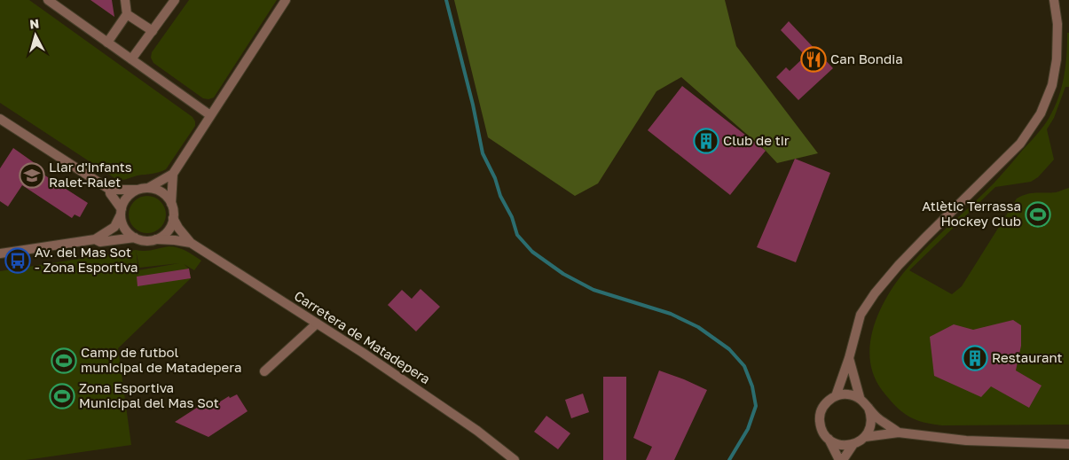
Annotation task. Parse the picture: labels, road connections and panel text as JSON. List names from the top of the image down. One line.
{"streets":{"street":["Carretera de Matadepera"]},"places":{"restaurant":["Can Bondia"],"building":["Club de tir","Restaurant"],"school or university":["Llar d'infants Ralet-Ralet"],"sports":["Atlètic Terrassa Hockey Club","Camp de futbol municipal de Matadepera","Zona Esportiva Municipal del Mas Sot"],"bus stop":["Av. del Mas Sot - Zona Esportiva"]},"north":"top"}
